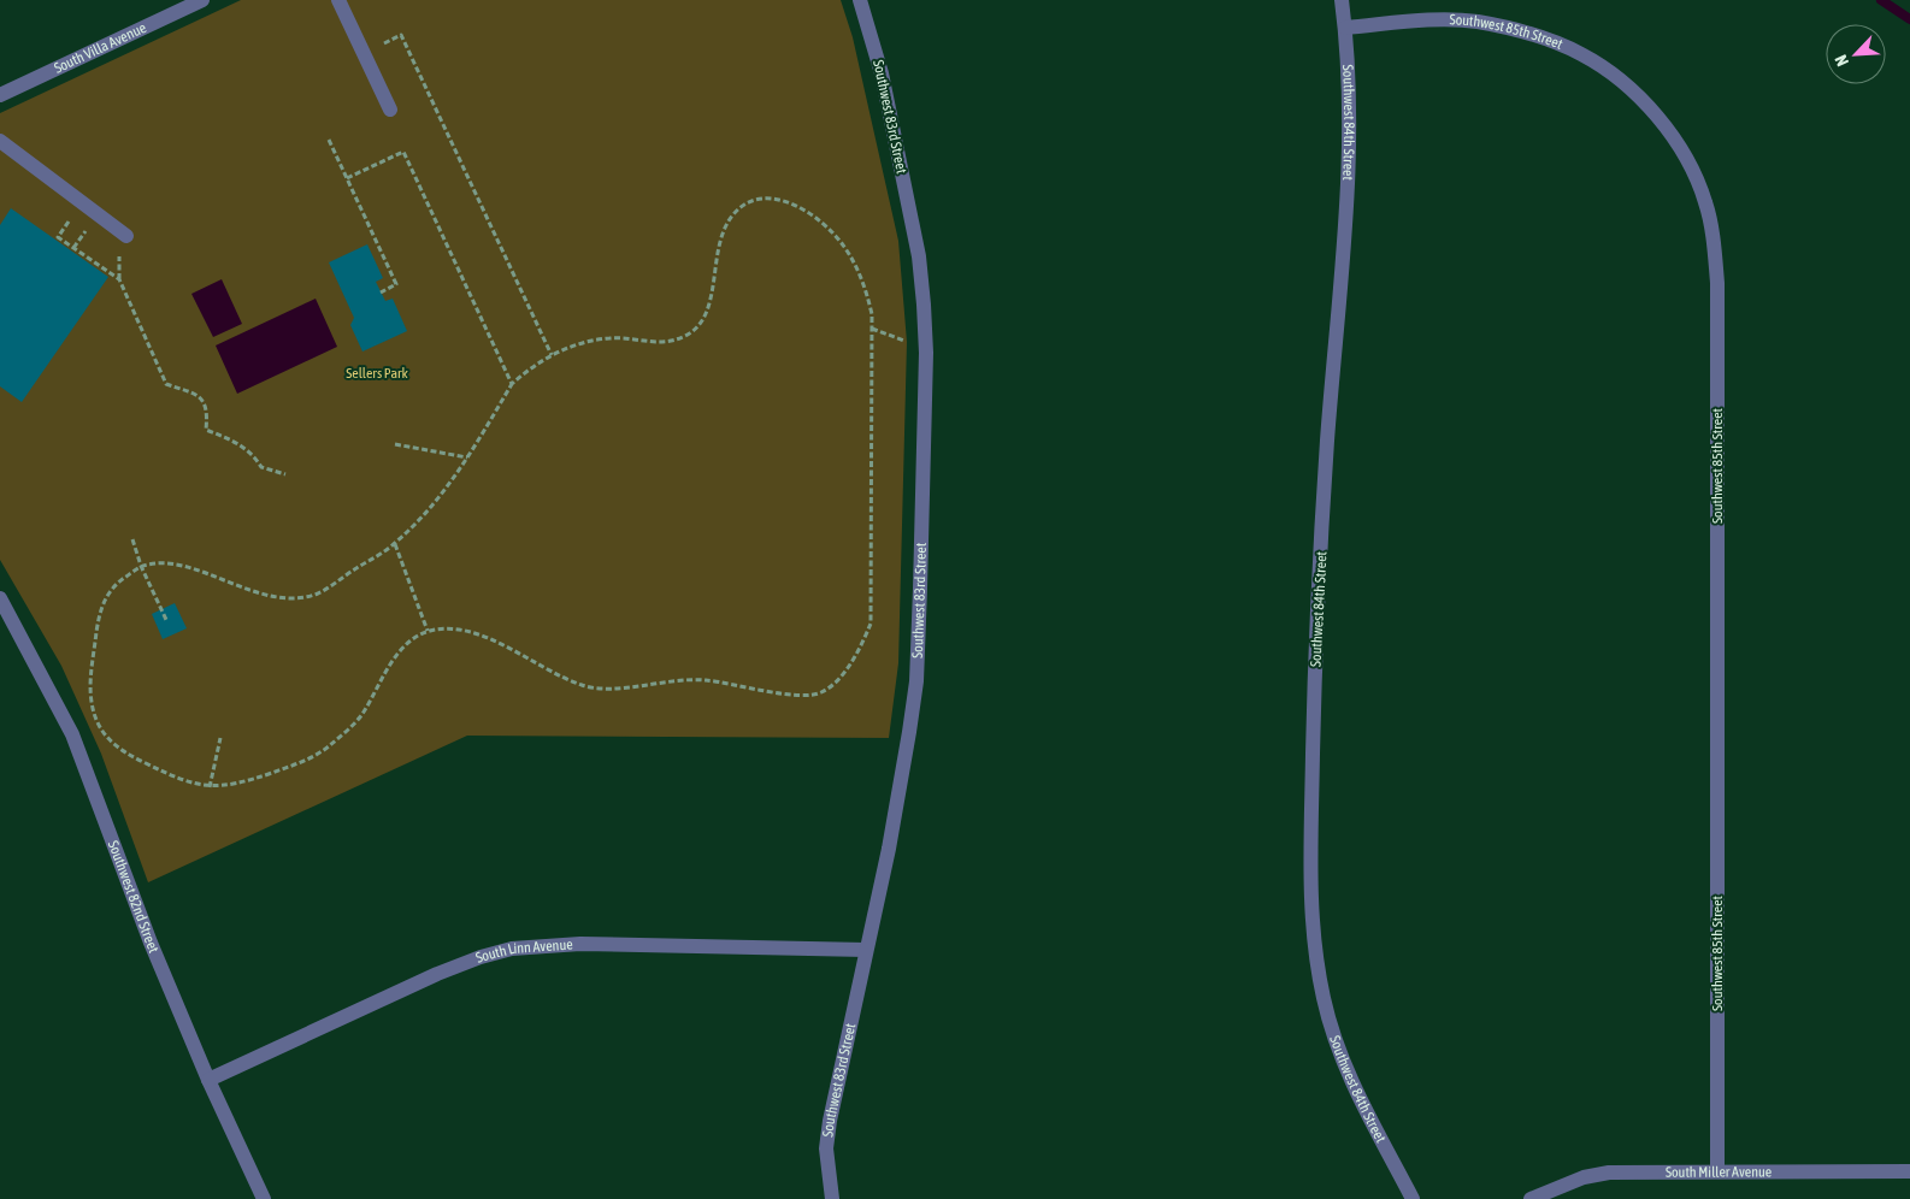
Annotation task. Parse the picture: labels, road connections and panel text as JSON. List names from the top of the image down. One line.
{"streets":{"street":["Southwest 85th Street","South Villa Avenue","Southwest 83rd Street","Southwest 84th Street","Southwest 82nd Street","South Linn Avenue","South Miller Avenue"]},"crossings":[["Southwest 85th Street","Southwest 84th Street"],["Southwest 85th Street","South Miller Avenue"],["Southwest 83rd Street","South Linn Avenue"],["Southwest 82nd Street","South Linn Avenue"]],"parks":["Sellers Park"],"north":"bottom left"}
